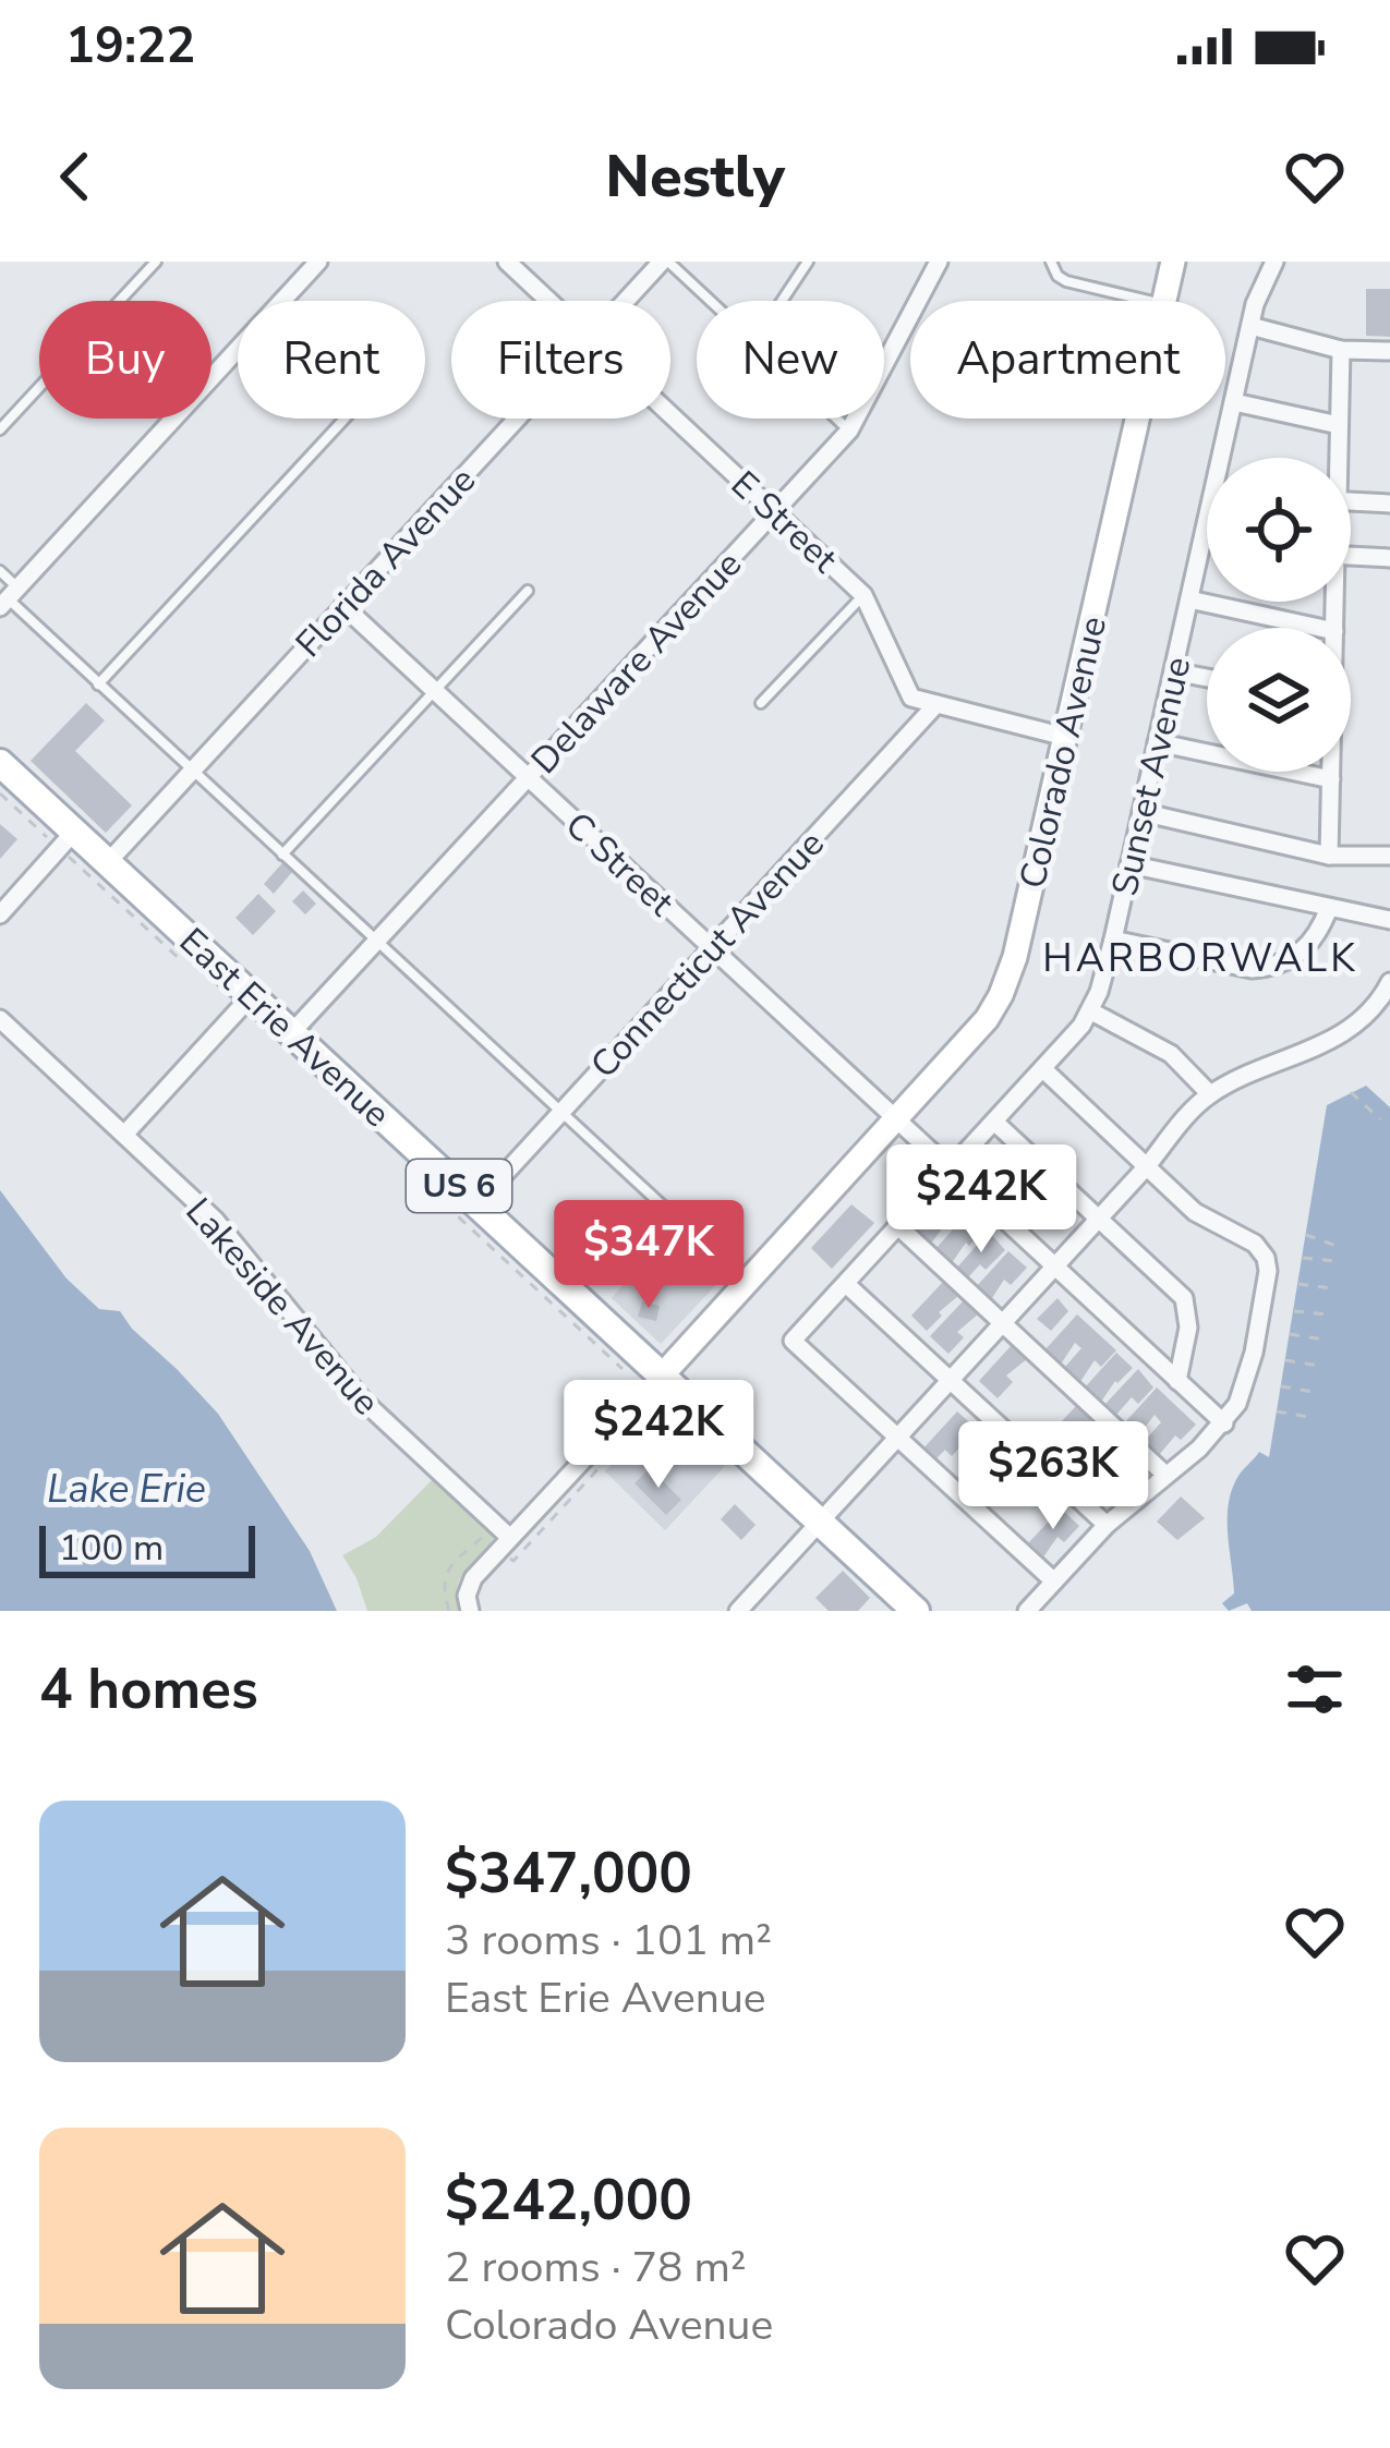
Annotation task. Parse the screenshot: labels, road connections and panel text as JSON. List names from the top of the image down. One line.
{"streets":{"main road":["Colorado Avenue","East Erie Avenue","US 6"],"street":["E Street","Florida Avenue","Delaware Avenue","Sunset Avenue","C Street","Connecticut Avenue","Lakeside Avenue"]},"crossings":[["E Street","Delaware Avenue"],["E Street","Connecticut Avenue"],["Florida Avenue","C Street"],["Florida Avenue","East Erie Avenue"],["Delaware Avenue","C Street"],["Delaware Avenue","East Erie Avenue"],["Colorado Avenue","C Street"],["Colorado Avenue","East Erie Avenue"],["Colorado Avenue","Lakeside Avenue"],["Sunset Avenue","C Street"],["C Street","Connecticut Avenue"],["Connecticut Avenue","East Erie Avenue"]],"districts":["HARBORWALK"],"water":["Lake Erie"],"scale_bar":"100 m","page":{"status":"19:22","header":"Nestly","chip":["Buy","Rent","Filters","New","Apartment"],"price":["$242K","$347K","$242K","$263K"],"scale":"100 m","heading":"4 homes","list":[{"name":"$347,000","note":"3 rooms · 101 m² · East Erie Avenue"},{"name":"$242,000","note":"2 rooms · 78 m² · Colorado Avenue"}]}}
